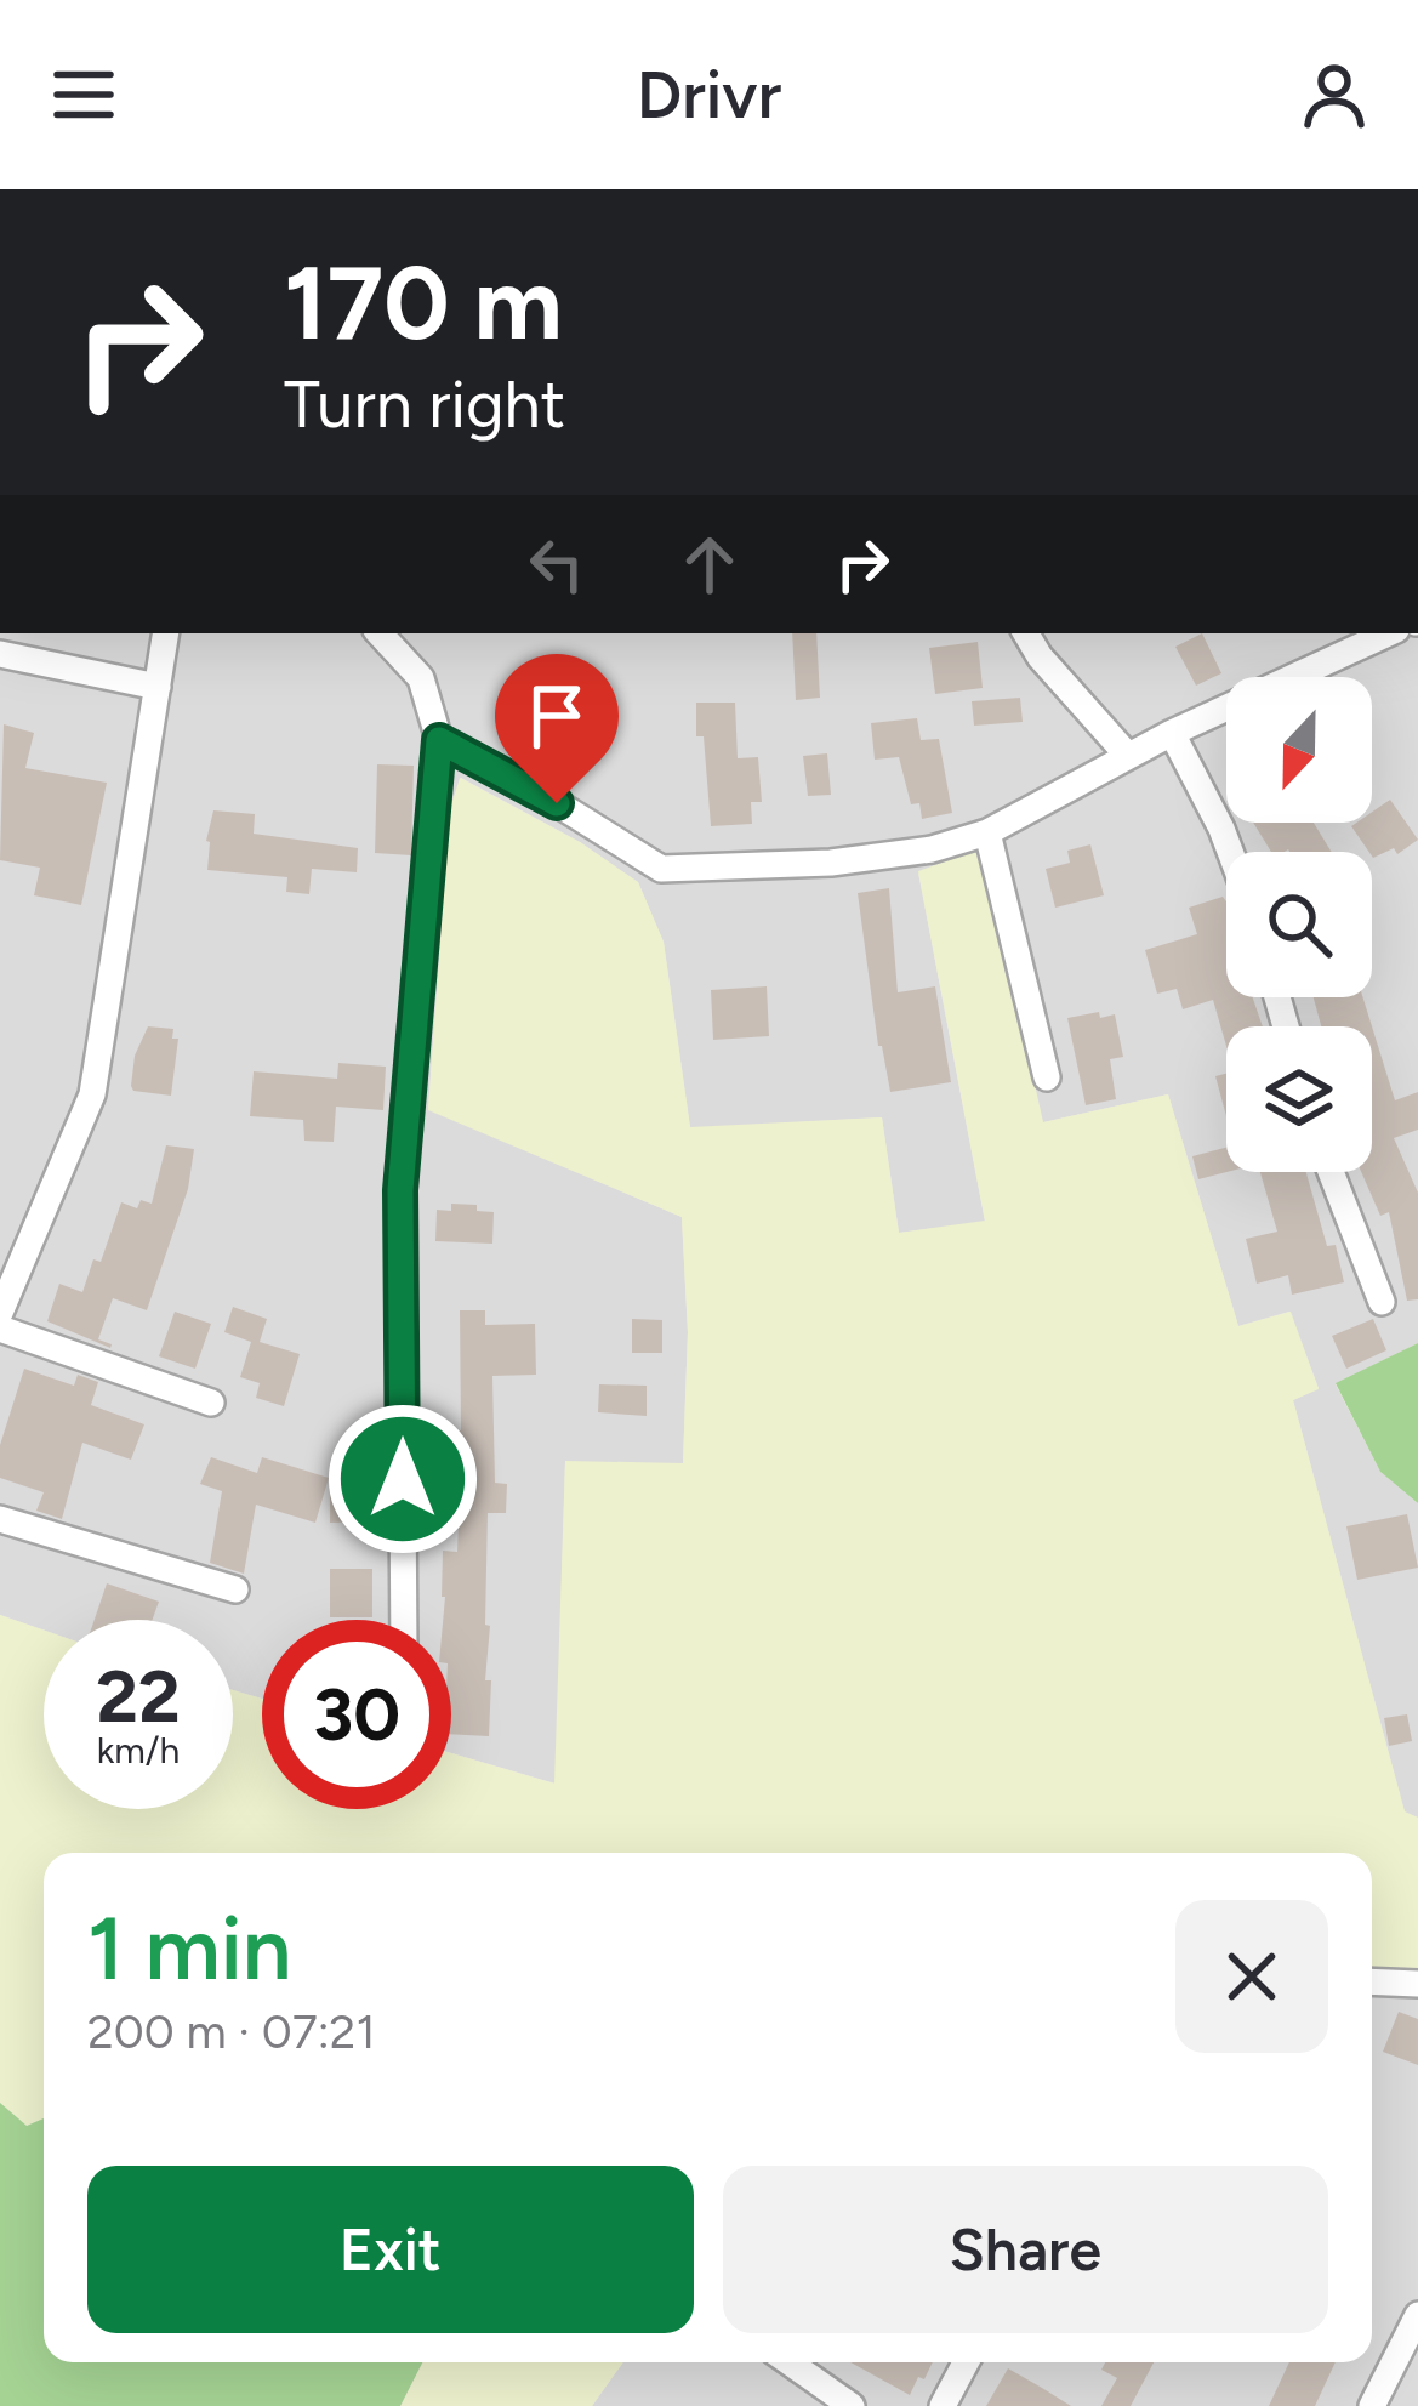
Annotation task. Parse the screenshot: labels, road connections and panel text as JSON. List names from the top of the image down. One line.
{"north":"bottom","page":{"header":"Drivr","turn":["170 m","Turn right"],"speed":"22 km/h","limit":"30","heading":["1 min","200 m · 07:21"],"buttons":["Exit","Share"]}}
